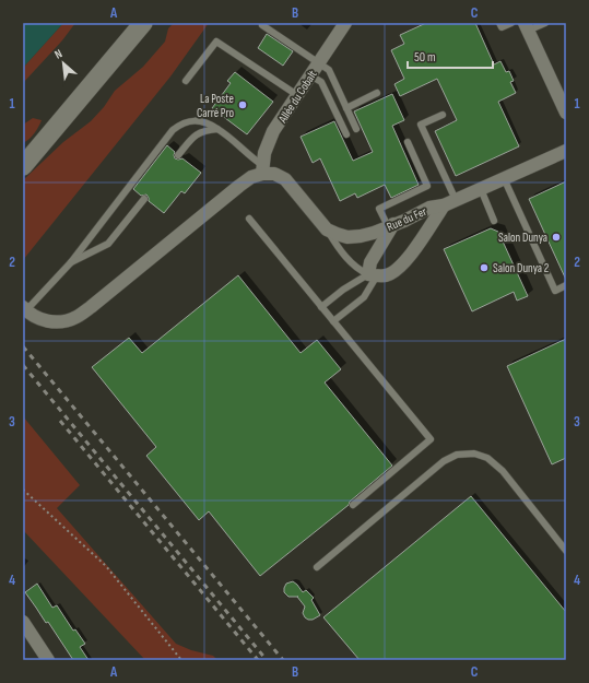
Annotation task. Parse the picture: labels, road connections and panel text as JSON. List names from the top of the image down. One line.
{"streets":{"street":["Allée du Cobalt","Rue du Fer"]},"places":["La Poste Carré Pro","Salon Dunya","Salon Dunya 2"],"scale_bar":"50 m","north":"top left","grid":{"columns":["A","B","C"],"rows":["1","2","3","4"]}}
